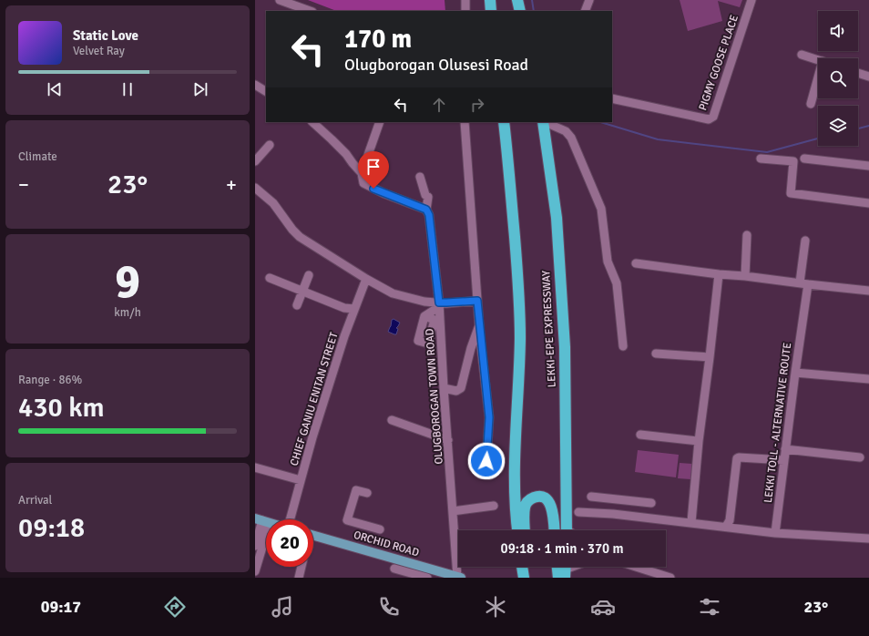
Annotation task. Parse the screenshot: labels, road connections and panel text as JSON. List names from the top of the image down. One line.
{"streets":{"highway":["LEKKI-EPE EXPRESSWAY"],"main road":["ORCHID ROAD"],"street":["PIGMY GOOSE PLACE","OLUGBOROGAN TOWN ROAD","CHIEF GANIU ENITAN STREET","LEKKI TOLL - ALTERNATIVE ROUTE"]},"crossings":[["OLUGBOROGAN TOWN ROAD","ORCHID ROAD"]],"page":{"turn":["170 m","Olugborogan Olusesi Road"],"song":["Static Love","Velvet Ray"],"tile":["Climate",["9","km/h"],["Range · 86%","430 km"],["Arrival","09:18"]],"heat":["−","23°","+"],"limit":"20","trip":"09:18 · 1 min · 370 m","tabs":["09:17","23°"]}}
